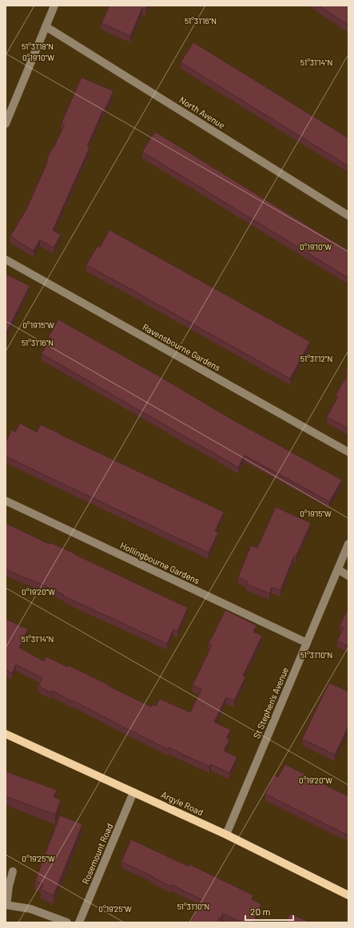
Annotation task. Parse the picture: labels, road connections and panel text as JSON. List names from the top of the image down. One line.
{"streets":{"main road":["Argyle Road"],"street":["North Avenue","Ravensbourne Gardens","Hollingbourne Gardens","St Stephen's Avenue","Rosemount Road"]},"crossings":[["Hollingbourne Gardens","St Stephen's Avenue"],["St Stephen's Avenue","Argyle Road"],["Argyle Road","Rosemount Road"]],"scale_bar":"20 m","coordinates":["51°31'16\"N","51°31'18\"N","0°19'10\"W","51°31'14\"N","0°19'15\"W","51°31'12\"N","0°19'20\"W","51°31'10\"N","0°19'25\"W"]}
